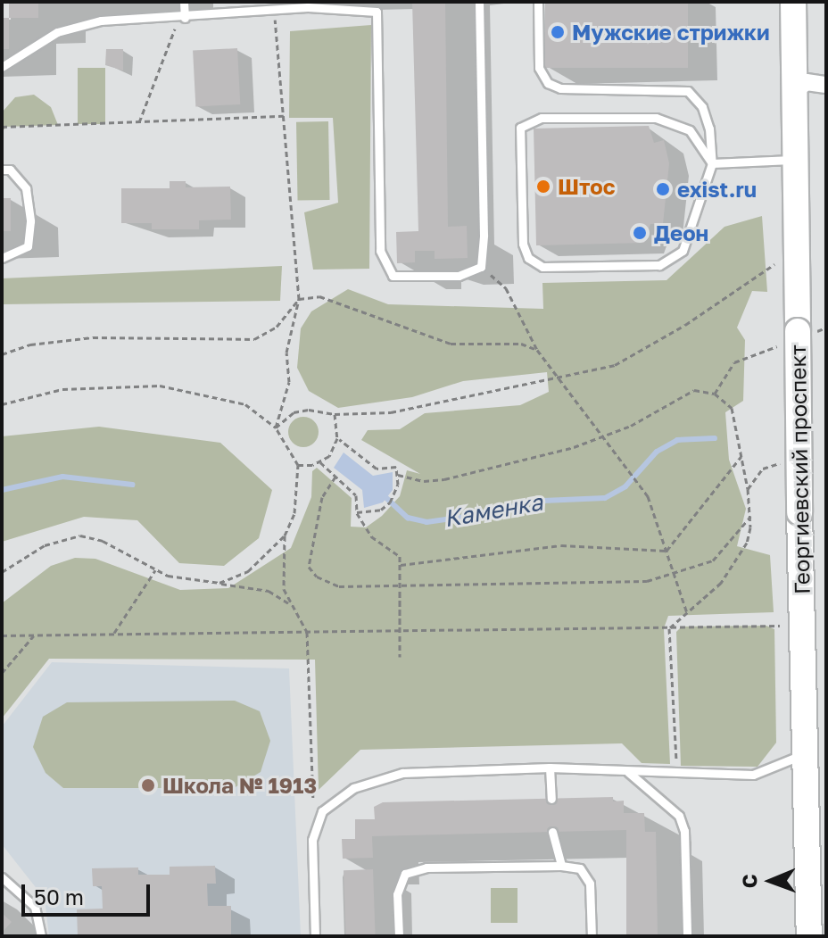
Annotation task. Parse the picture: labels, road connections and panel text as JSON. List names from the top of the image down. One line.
{"streets":{"main road":["Георгиевский проспект"]},"water":["Каменка"],"places":["Мужские стрижки","Штос","exist.ru","Деон","Школа № 1913"],"scale_bar":"50 m","north":"left"}
